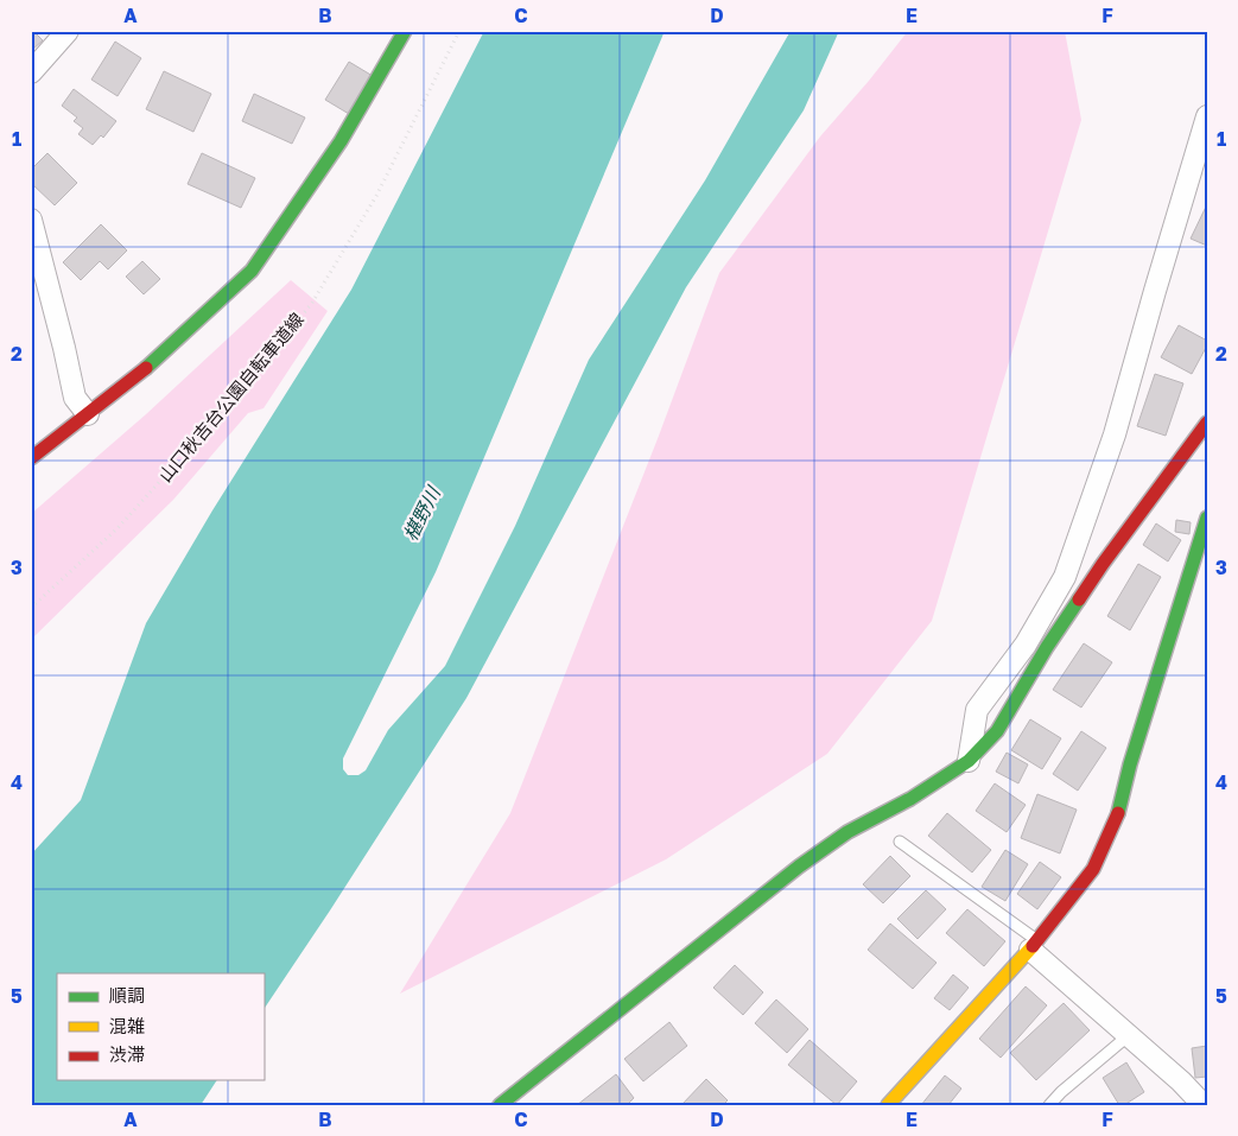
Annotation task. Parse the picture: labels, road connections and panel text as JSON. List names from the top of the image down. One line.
{"streets":{"path":["山口秋吉台公園自転車道線"]},"water":["椹野川"],"legend":["順調","混雑","渋滞"],"grid":{"columns":["A","B","C","D","E","F"],"rows":["1","2","3","4","5"]}}
